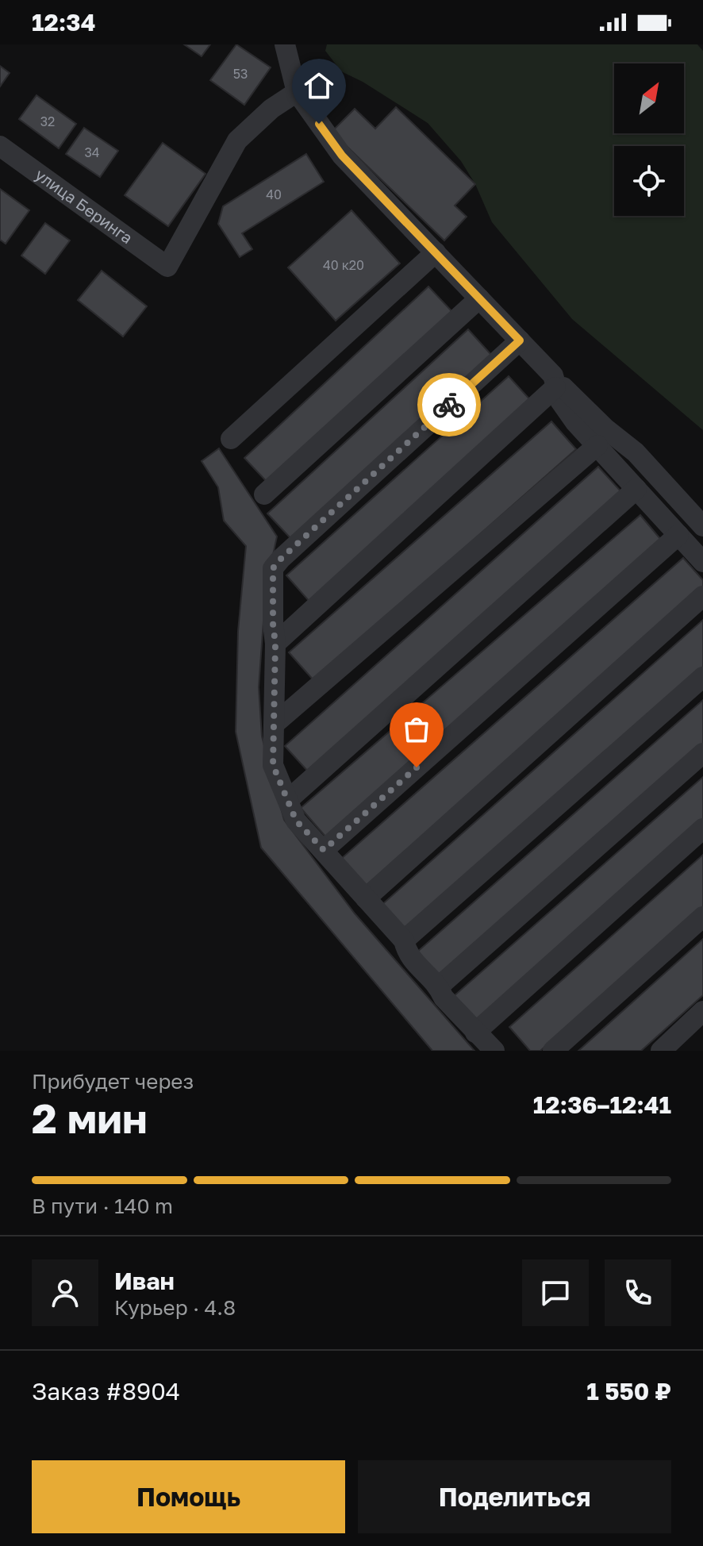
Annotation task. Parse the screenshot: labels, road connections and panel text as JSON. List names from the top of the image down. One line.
{"streets":{"street":["улица Беринга"]},"house_numbers":["53","32","34","40","40 к20"],"north":"top right","page":{"status":"12:34","heading":["2 мин","Прибудет через","12:36–12:41"],"panel":["Иван","Курьер · 4.8","Заказ #8904","1 550 ₽"],"bar":"В пути · 140 m","buttons":["Помощь","Поделиться"]}}
